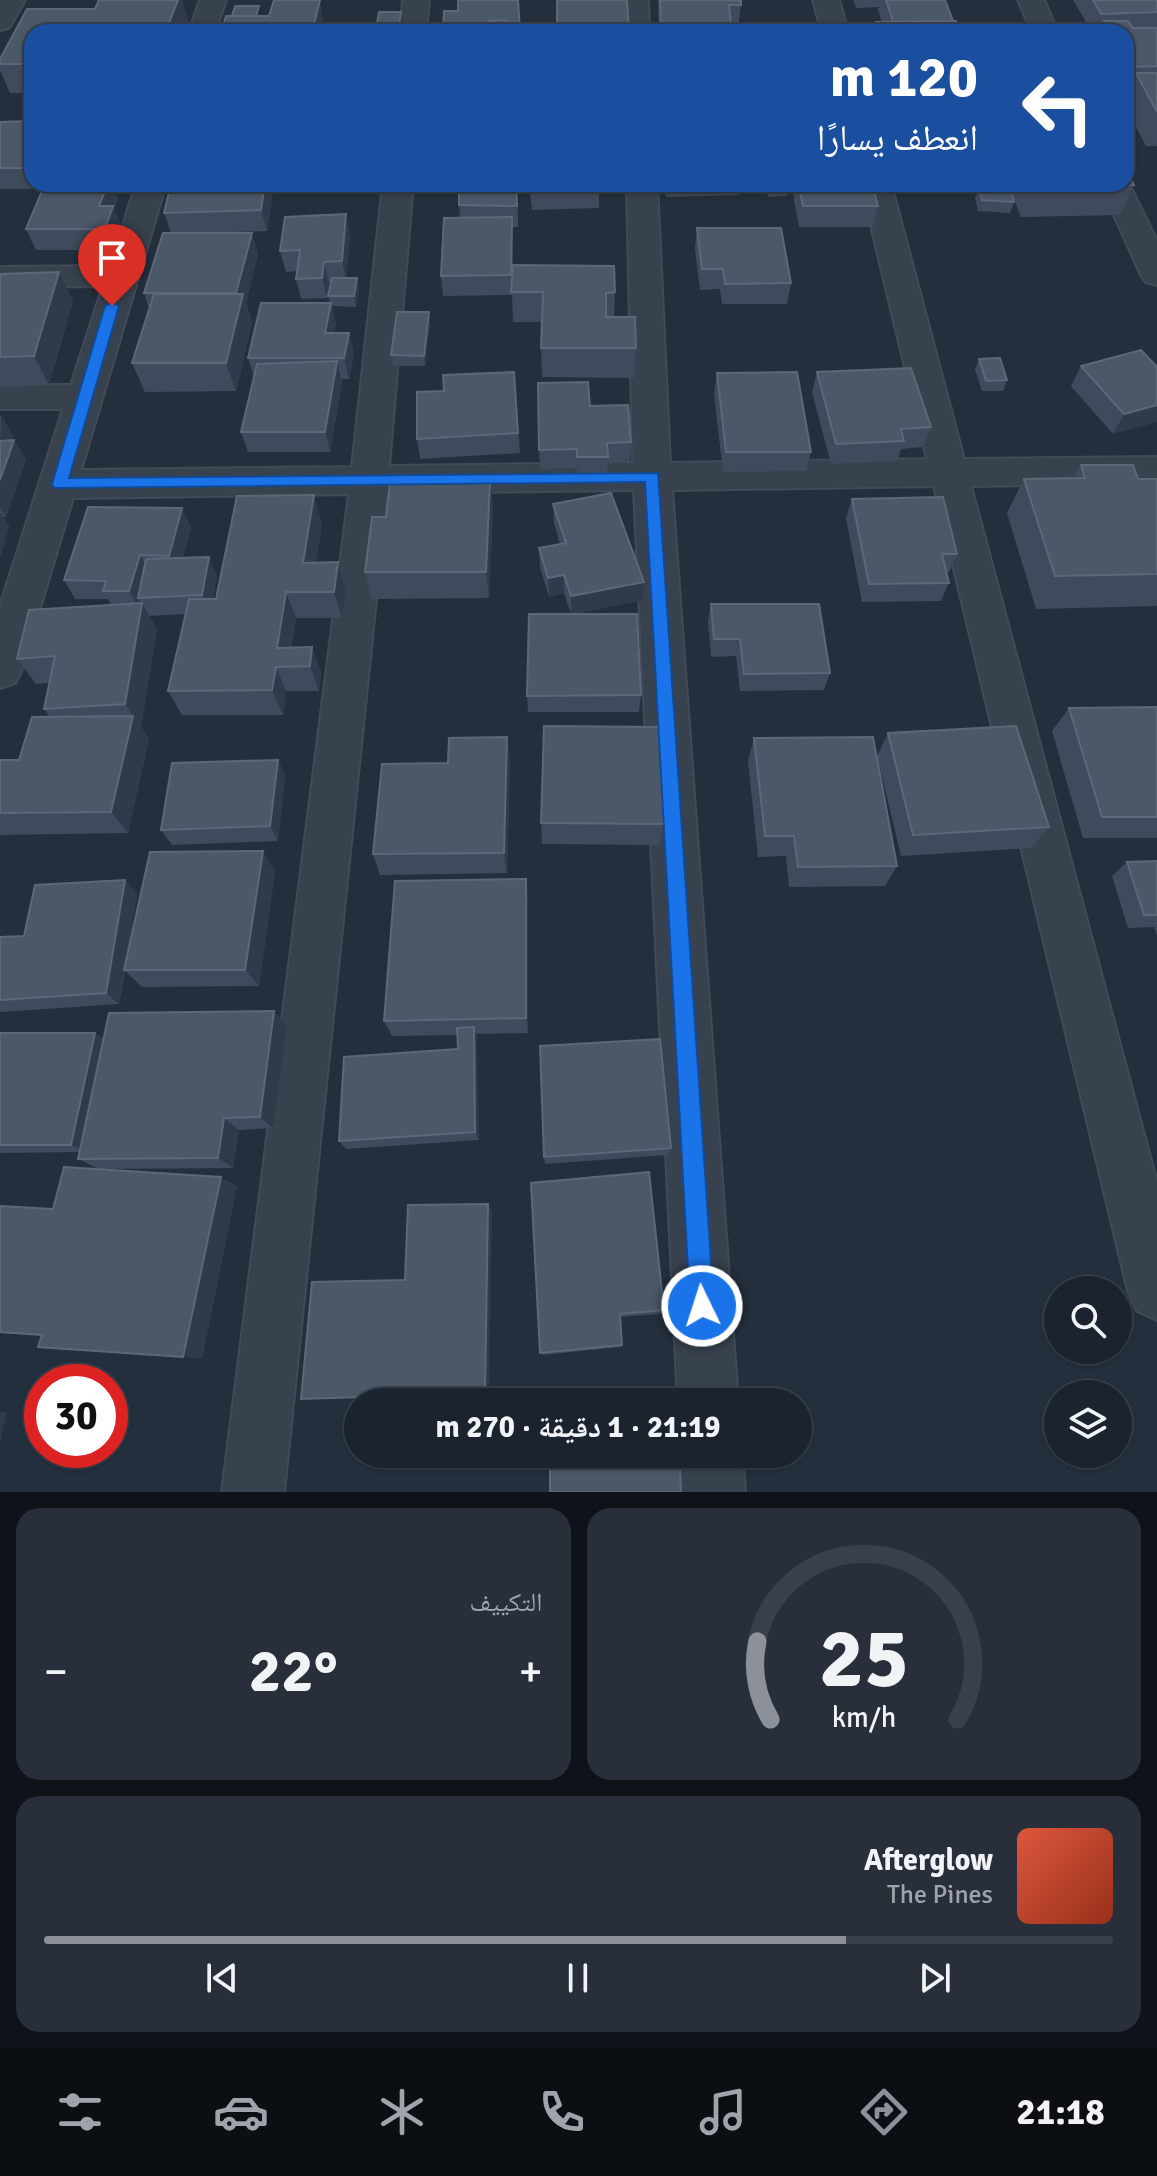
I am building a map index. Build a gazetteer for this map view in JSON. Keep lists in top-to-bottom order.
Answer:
{
  "page": {
    "turn": ["120 m", "انعطف يسارًا"],
    "limit": "30",
    "trip": "21:19 · 1 دقيقة · 270 m",
    "tile": "التكييف",
    "heat": ["−", "22°", "+"],
    "song": ["Afterglow", "The Pines"],
    "tabs": "21:18",
    "gauge": ["25", "km/h"]
  }
}
